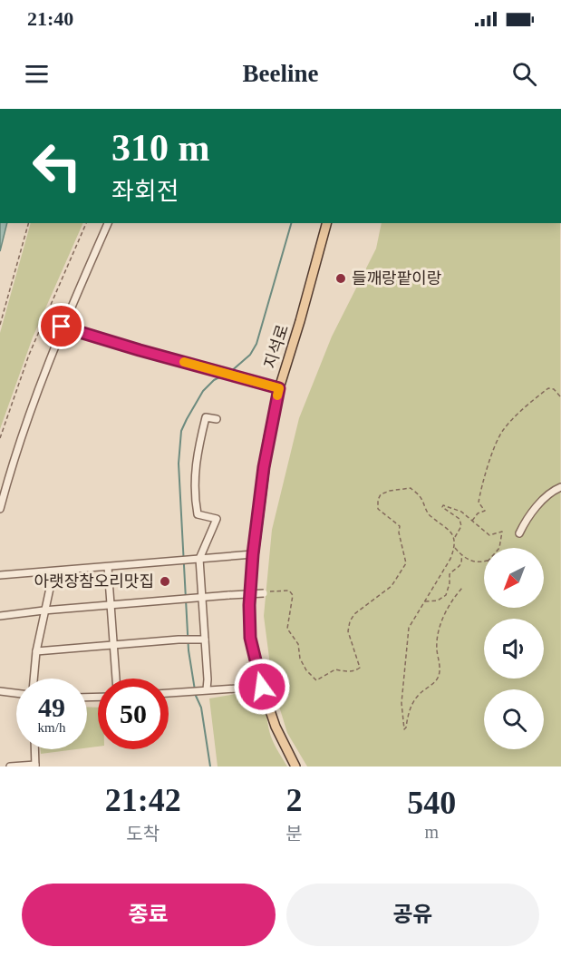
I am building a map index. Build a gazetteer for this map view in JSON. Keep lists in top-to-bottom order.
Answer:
{
  "streets": {
    "main road": ["지석로"]
  },
  "places": ["들깨랑팥이랑", "아랫장참오리맛집"],
  "north": "bottom left",
  "page": {
    "status": "21:40",
    "header": "Beeline",
    "turn": ["310 m", "좌회전"],
    "speed": "49 km/h",
    "limit": "50",
    "eta": [
      "21:42",
      "도착",
      "2",
      "분",
      "540",
      "m"
    ],
    "buttons": ["종료", "공유"]
  }
}
